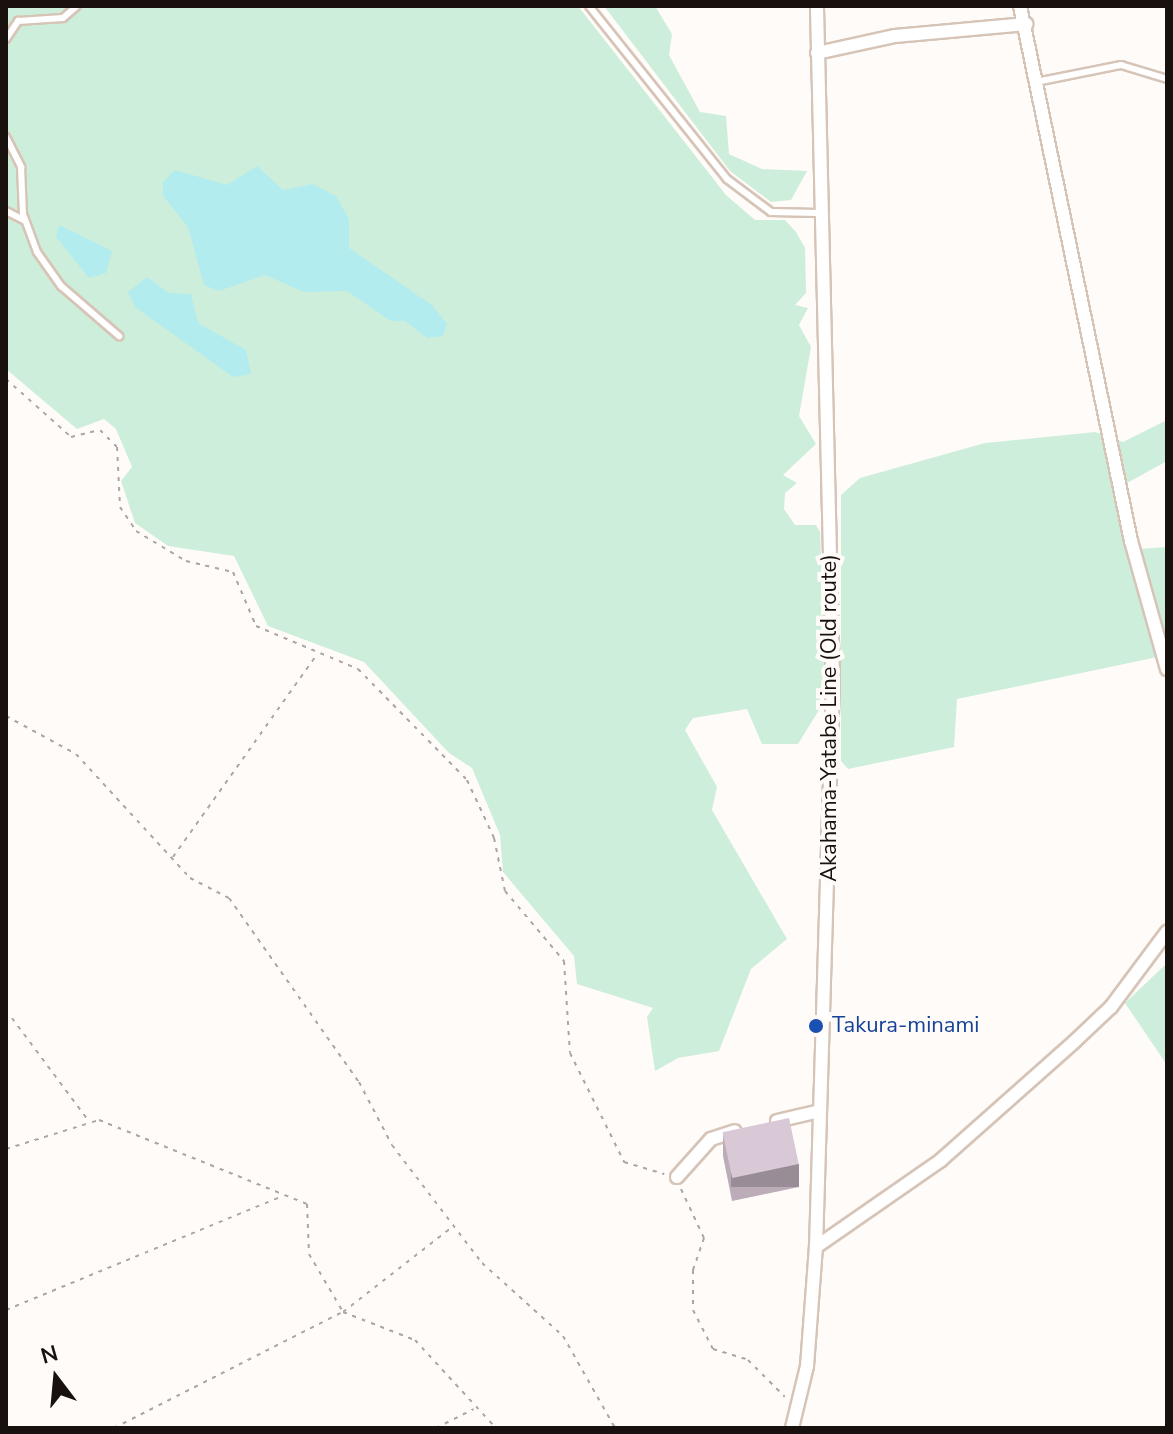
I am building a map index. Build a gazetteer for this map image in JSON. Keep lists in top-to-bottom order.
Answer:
{
  "streets": {
    "street": ["Akahama-Yatabe Line (Old route)"]
  },
  "places": ["Takura-minami"],
  "north": "top"
}
